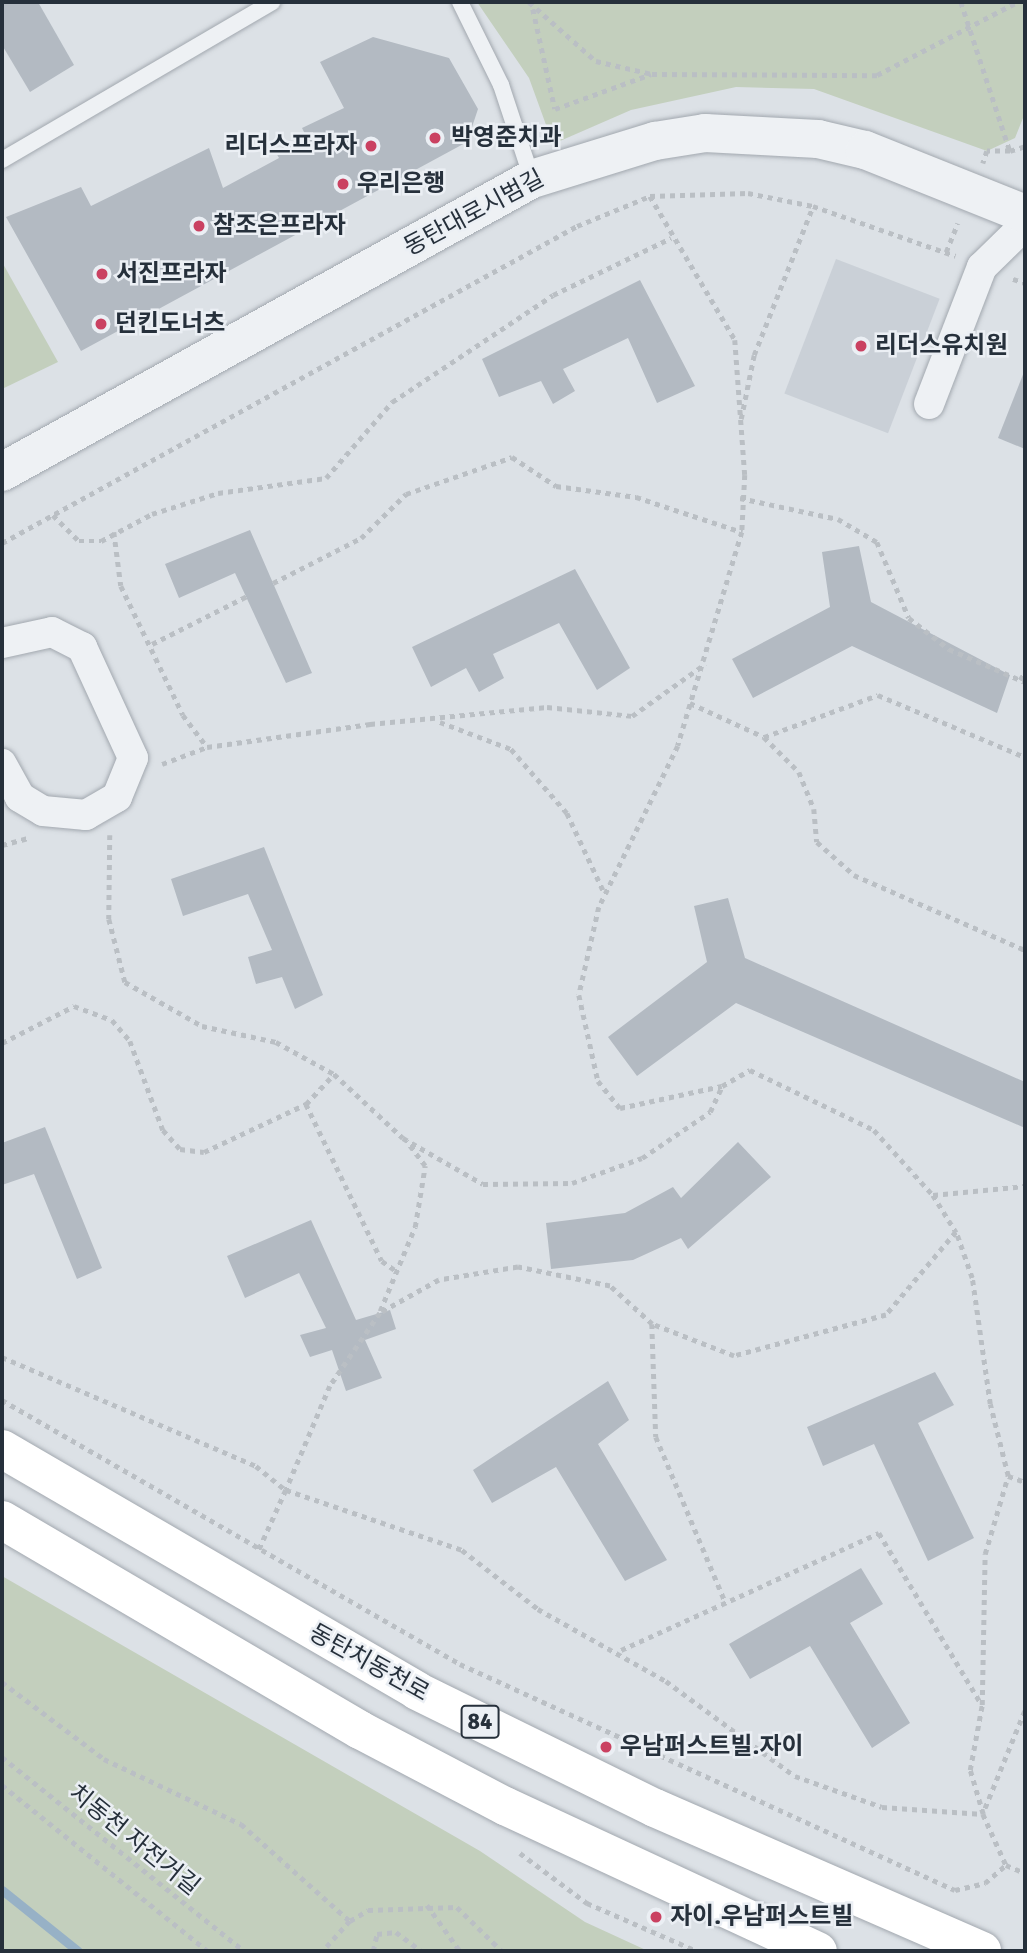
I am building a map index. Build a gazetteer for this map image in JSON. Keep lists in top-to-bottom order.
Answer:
{
  "streets": {
    "main road": ["동탄치동천로", "84"],
    "street": ["동탄대로시범길"],
    "path": ["치동천 자전거길"]
  },
  "places": [
    "박영준치과",
    "리더스프라자",
    "우리은행",
    "참조은프라자",
    "서진프라자",
    "던킨도너츠",
    "리더스유치원",
    "우남퍼스트빌.자이",
    "자이.우남퍼스트빌"
  ]
}
